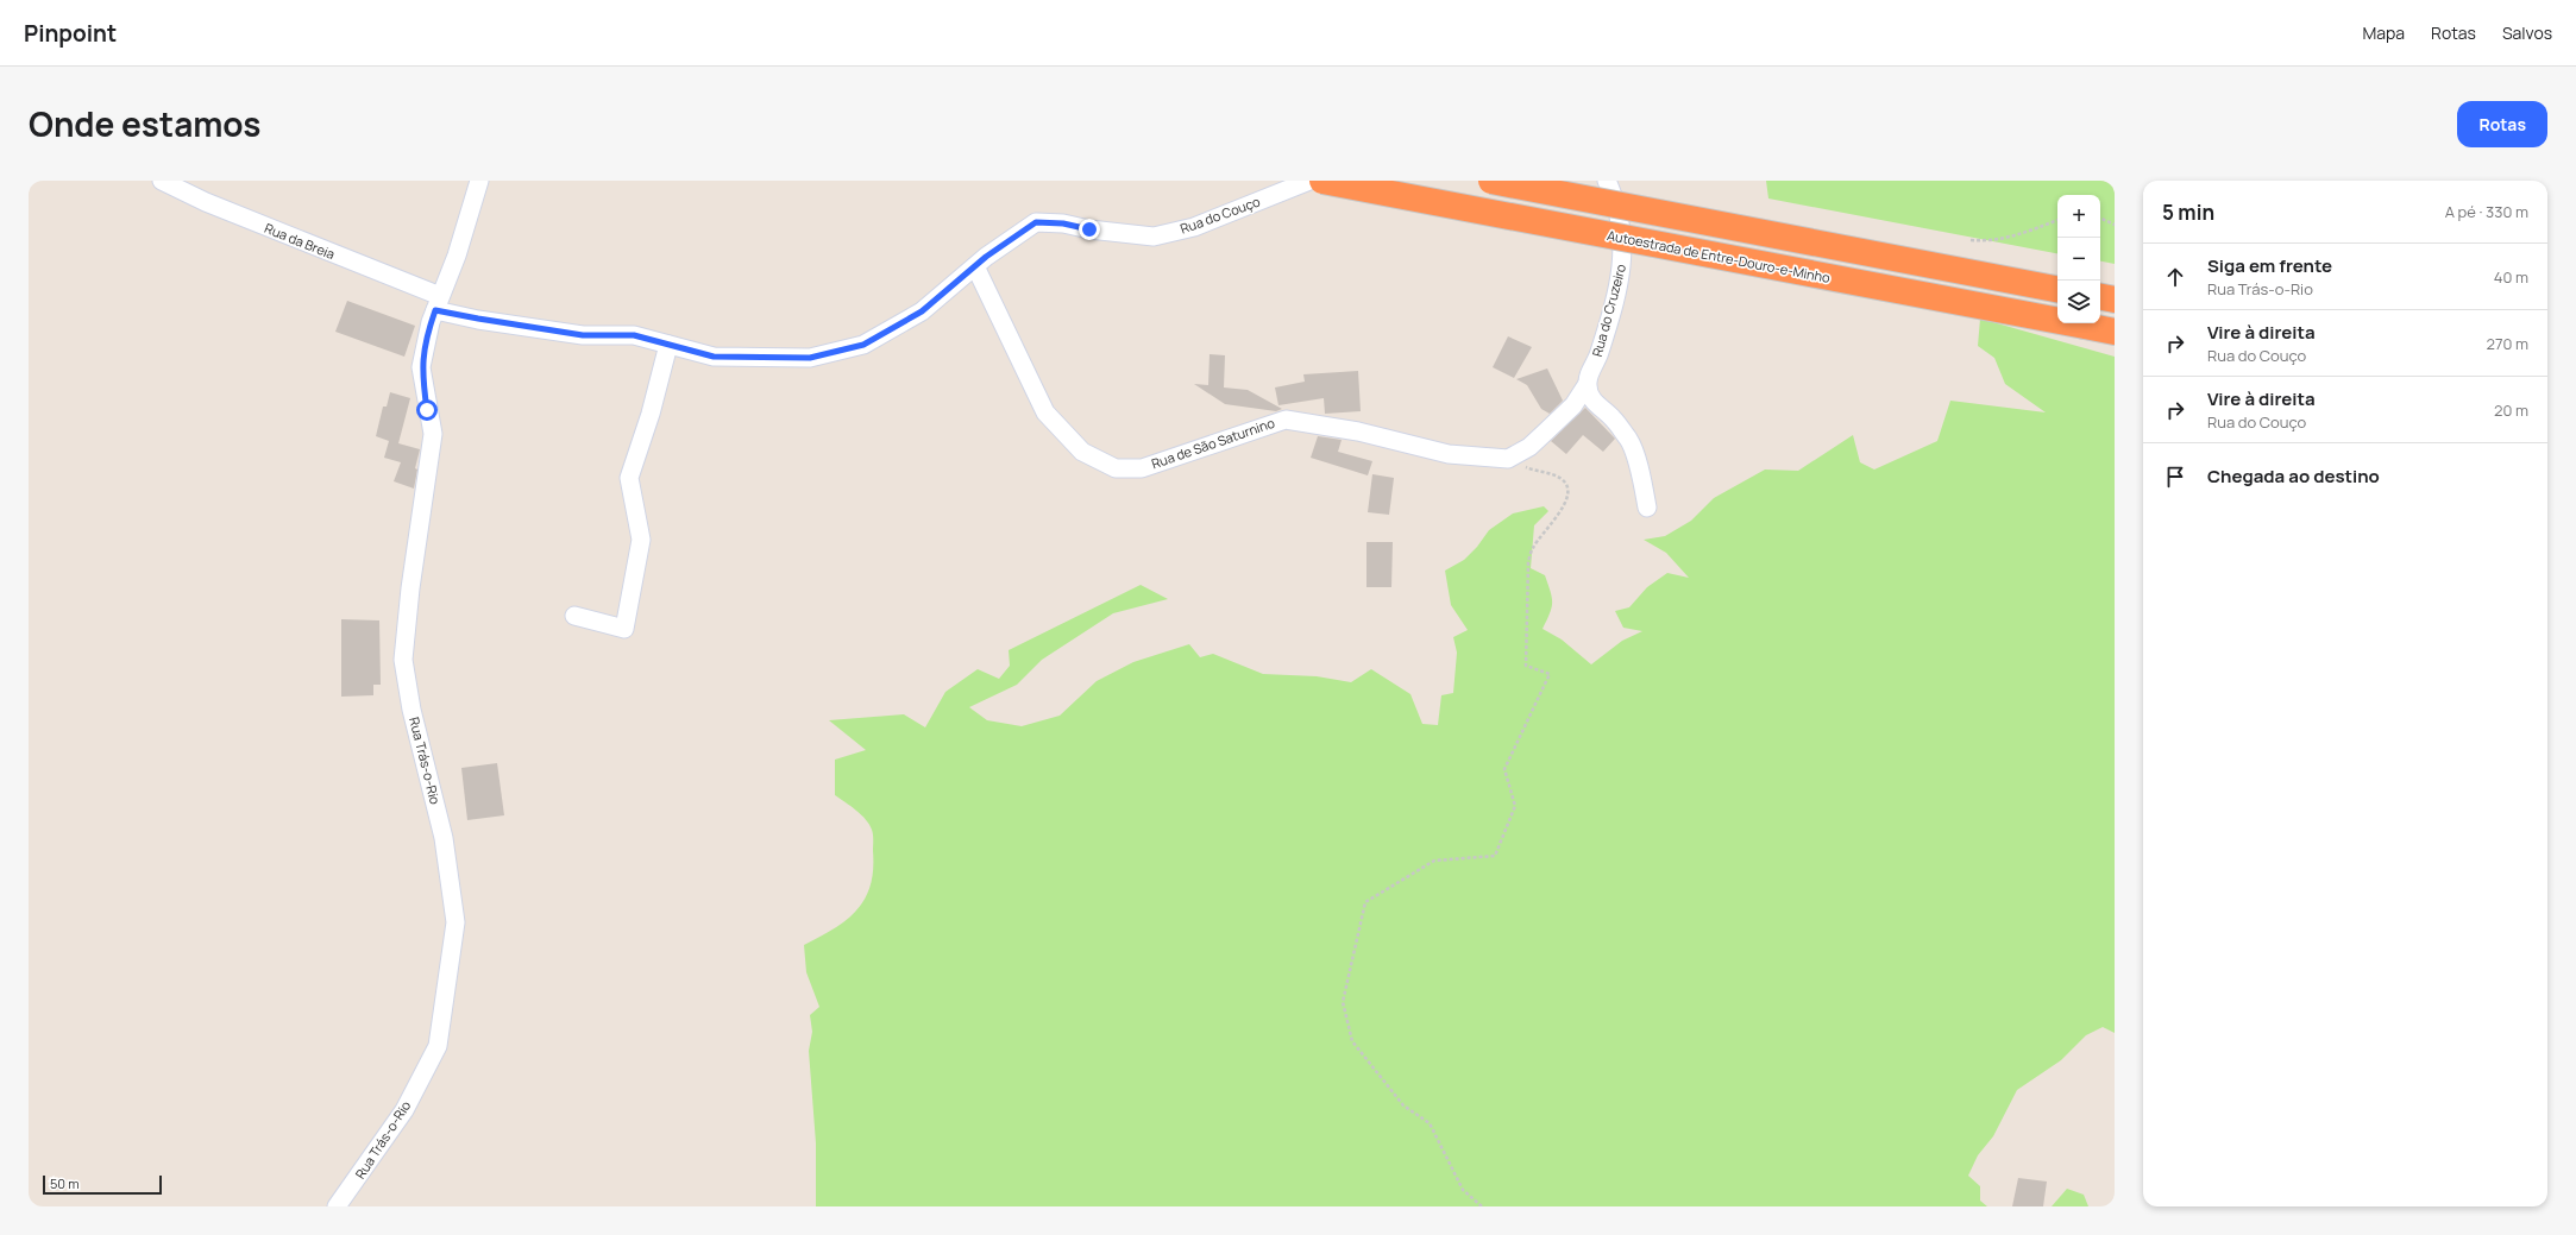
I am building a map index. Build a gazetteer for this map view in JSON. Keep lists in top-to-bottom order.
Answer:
{
  "streets": {
    "highway": ["Autoestrada de Entre-Douro-e-Minho"],
    "street": [
      "Rua do Couço",
      "Rua da Breia",
      "Rua do Cruzeiro",
      "Rua de São Saturnino",
      "Rua Trás-o-Rio"
    ]
  },
  "crossings": [
    ["Rua do Couço", "Rua da Breia"],
    ["Rua do Couço", "Rua de São Saturnino"],
    ["Rua do Couço", "Rua Trás-o-Rio"],
    ["Rua da Breia", "Rua Trás-o-Rio"]
  ],
  "scale_bar": "50 m",
  "page": {
    "header": "Pinpoint",
    "nav": ["Mapa", "Rotas", "Salvos"],
    "title": "Onde estamos",
    "buttons": "Rotas",
    "heading": ["5 min", "A pé · 330 m"],
    "map_buttons": ["+", "−"],
    "list": [
      ["Siga em frente", "Rua Trás-o-Rio", "40 m"],
      ["Vire à direita", "Rua do Couço", "270 m"],
      ["Vire à direita", "Rua do Couço", "20 m"],
      "Chegada ao destino"
    ],
    "scale": "50 m"
  }
}
